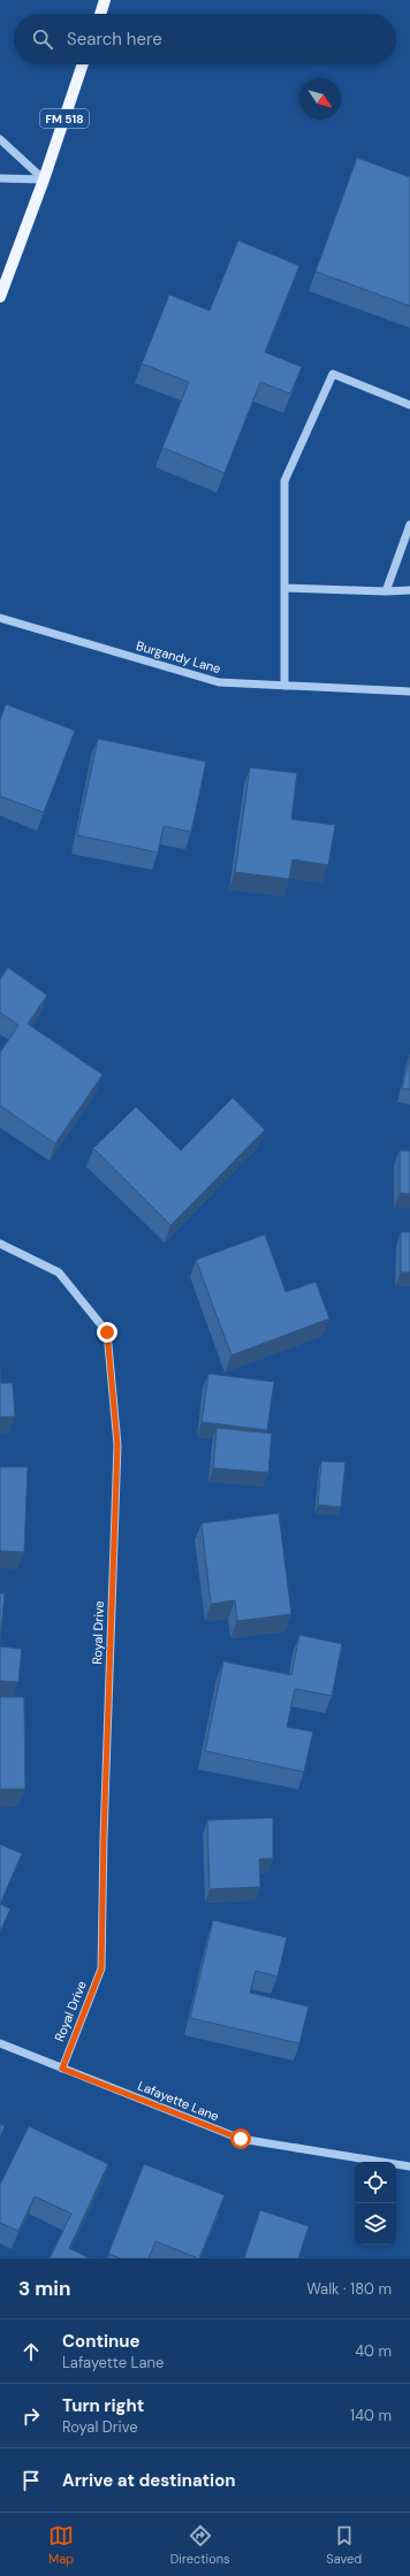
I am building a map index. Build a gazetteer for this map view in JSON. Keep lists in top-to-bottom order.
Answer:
{
  "streets": {
    "main road": ["FM 518"],
    "street": ["Burgandy Lane", "Royal Drive", "Lafayette Lane"]
  },
  "crossings": [
    ["Royal Drive", "Lafayette Lane"]
  ],
  "north": "bottom right",
  "page": {
    "search": "Search here",
    "heading": ["3 min", "Walk · 180 m"],
    "list": [
      ["Continue", "Lafayette Lane", "40 m"],
      ["Turn right", "Royal Drive", "140 m"],
      "Arrive at destination"
    ],
    "nav": ["Map", "Directions", "Saved"]
  }
}
